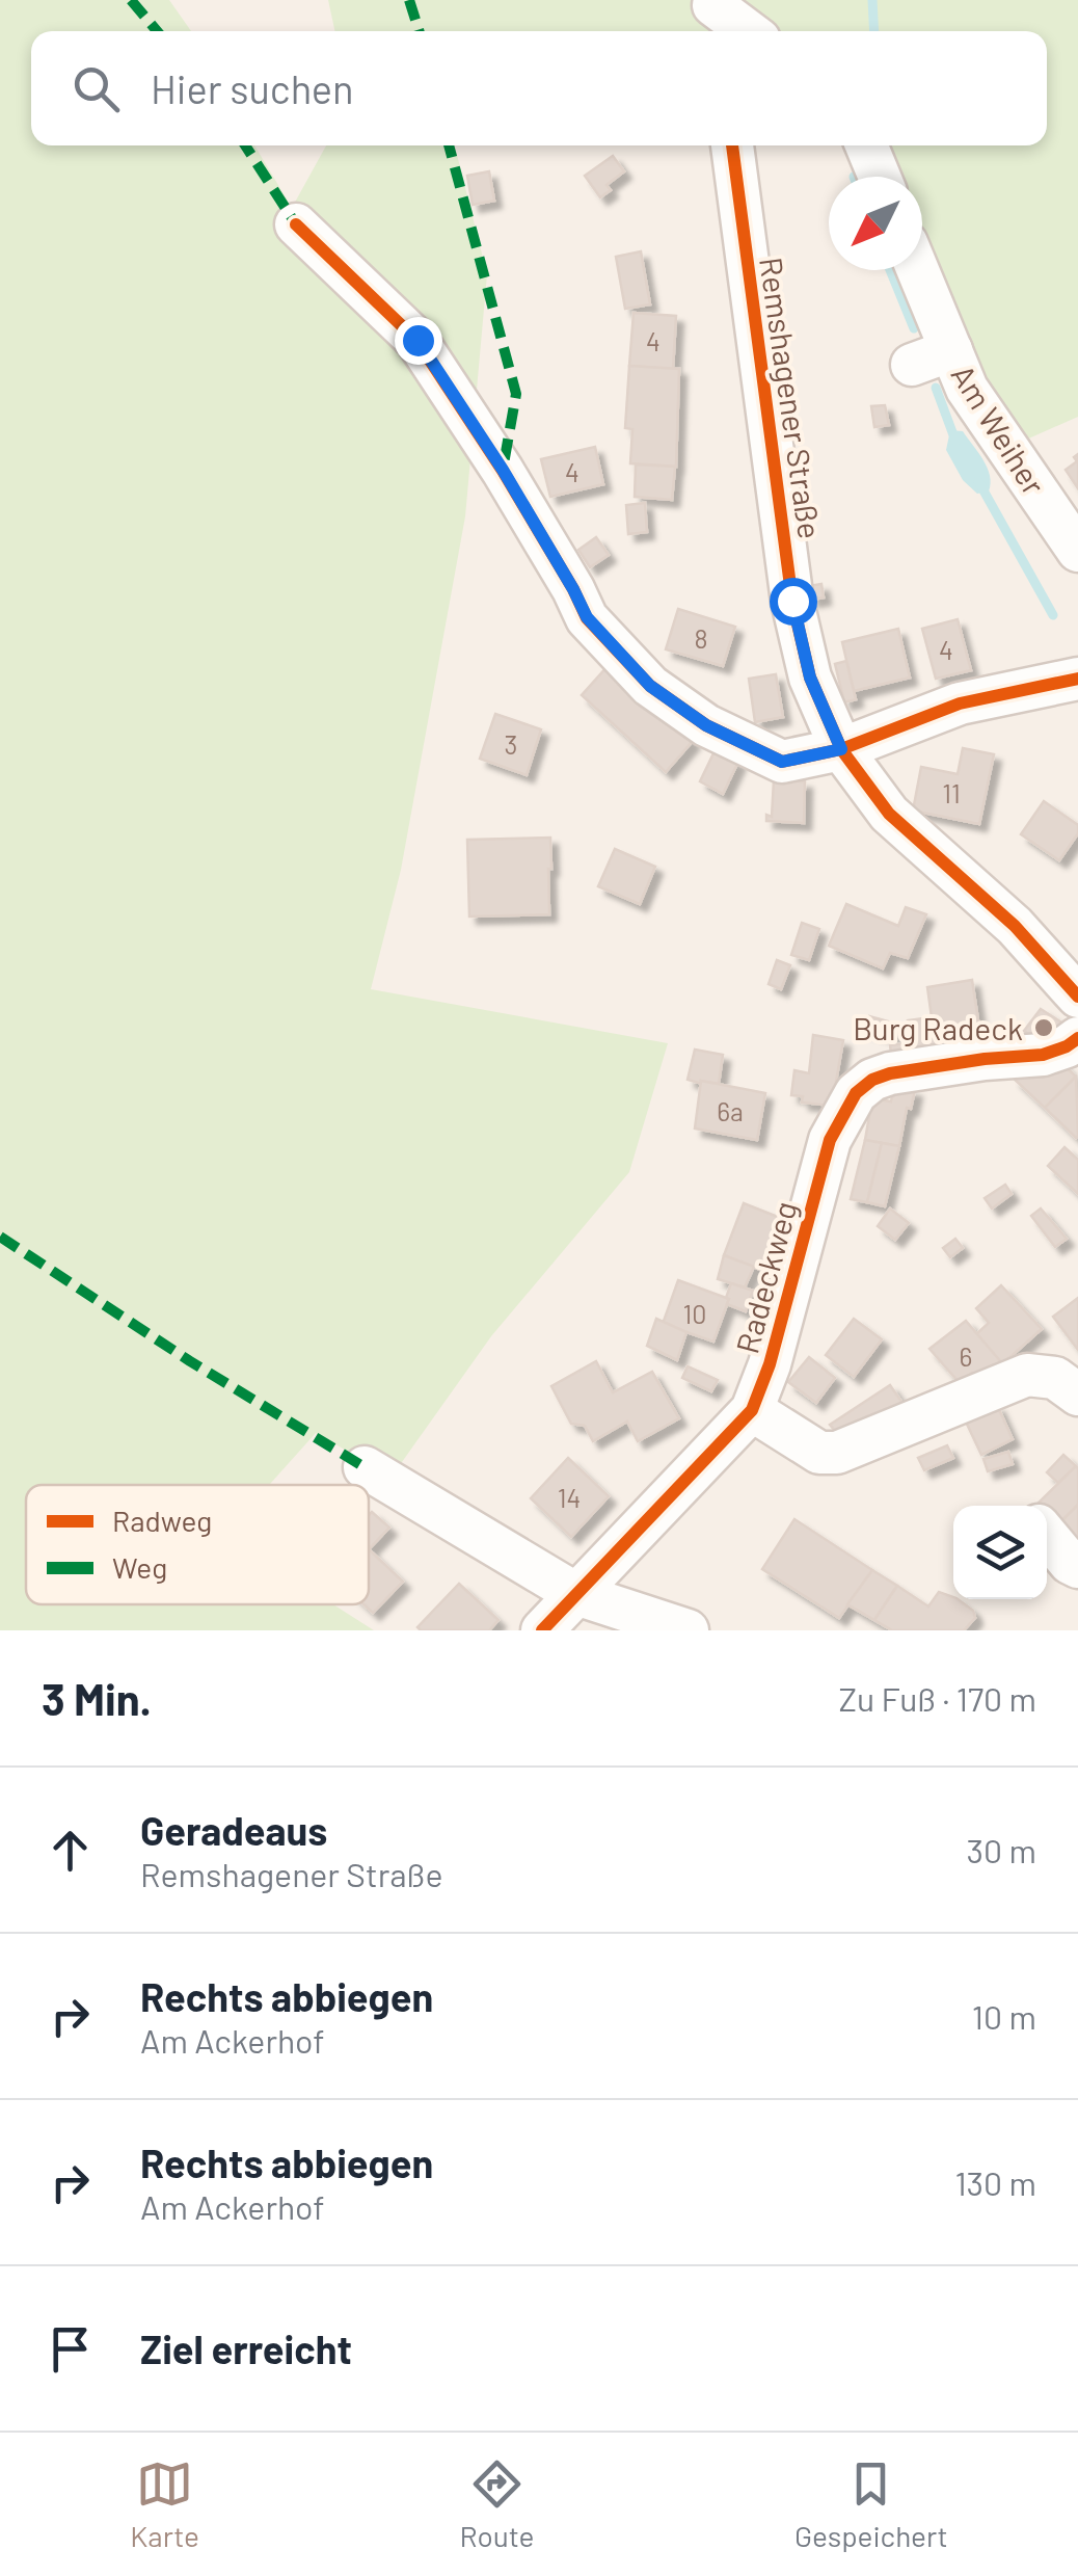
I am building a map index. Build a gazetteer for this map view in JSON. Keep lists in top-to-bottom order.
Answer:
{
  "streets": {
    "street": ["Remshagener Straße", "Am Weiher", "Radeckweg"]
  },
  "places": ["Burg Radeck"],
  "house_numbers": [
    "4",
    "4",
    "8",
    "4",
    "3",
    "11",
    "6a",
    "10",
    "6",
    "14"
  ],
  "legend": ["Radweg", "Weg"],
  "north": "bottom left",
  "page": {
    "search": "Hier suchen",
    "heading": ["3 Min.", "Zu Fuß · 170 m"],
    "list": [
      ["Geradeaus", "Remshagener Straße", "30 m"],
      ["Rechts abbiegen", "Am Ackerhof", "10 m"],
      ["Rechts abbiegen", "Am Ackerhof", "130 m"],
      "Ziel erreicht"
    ],
    "nav": ["Karte", "Route", "Gespeichert"]
  }
}
